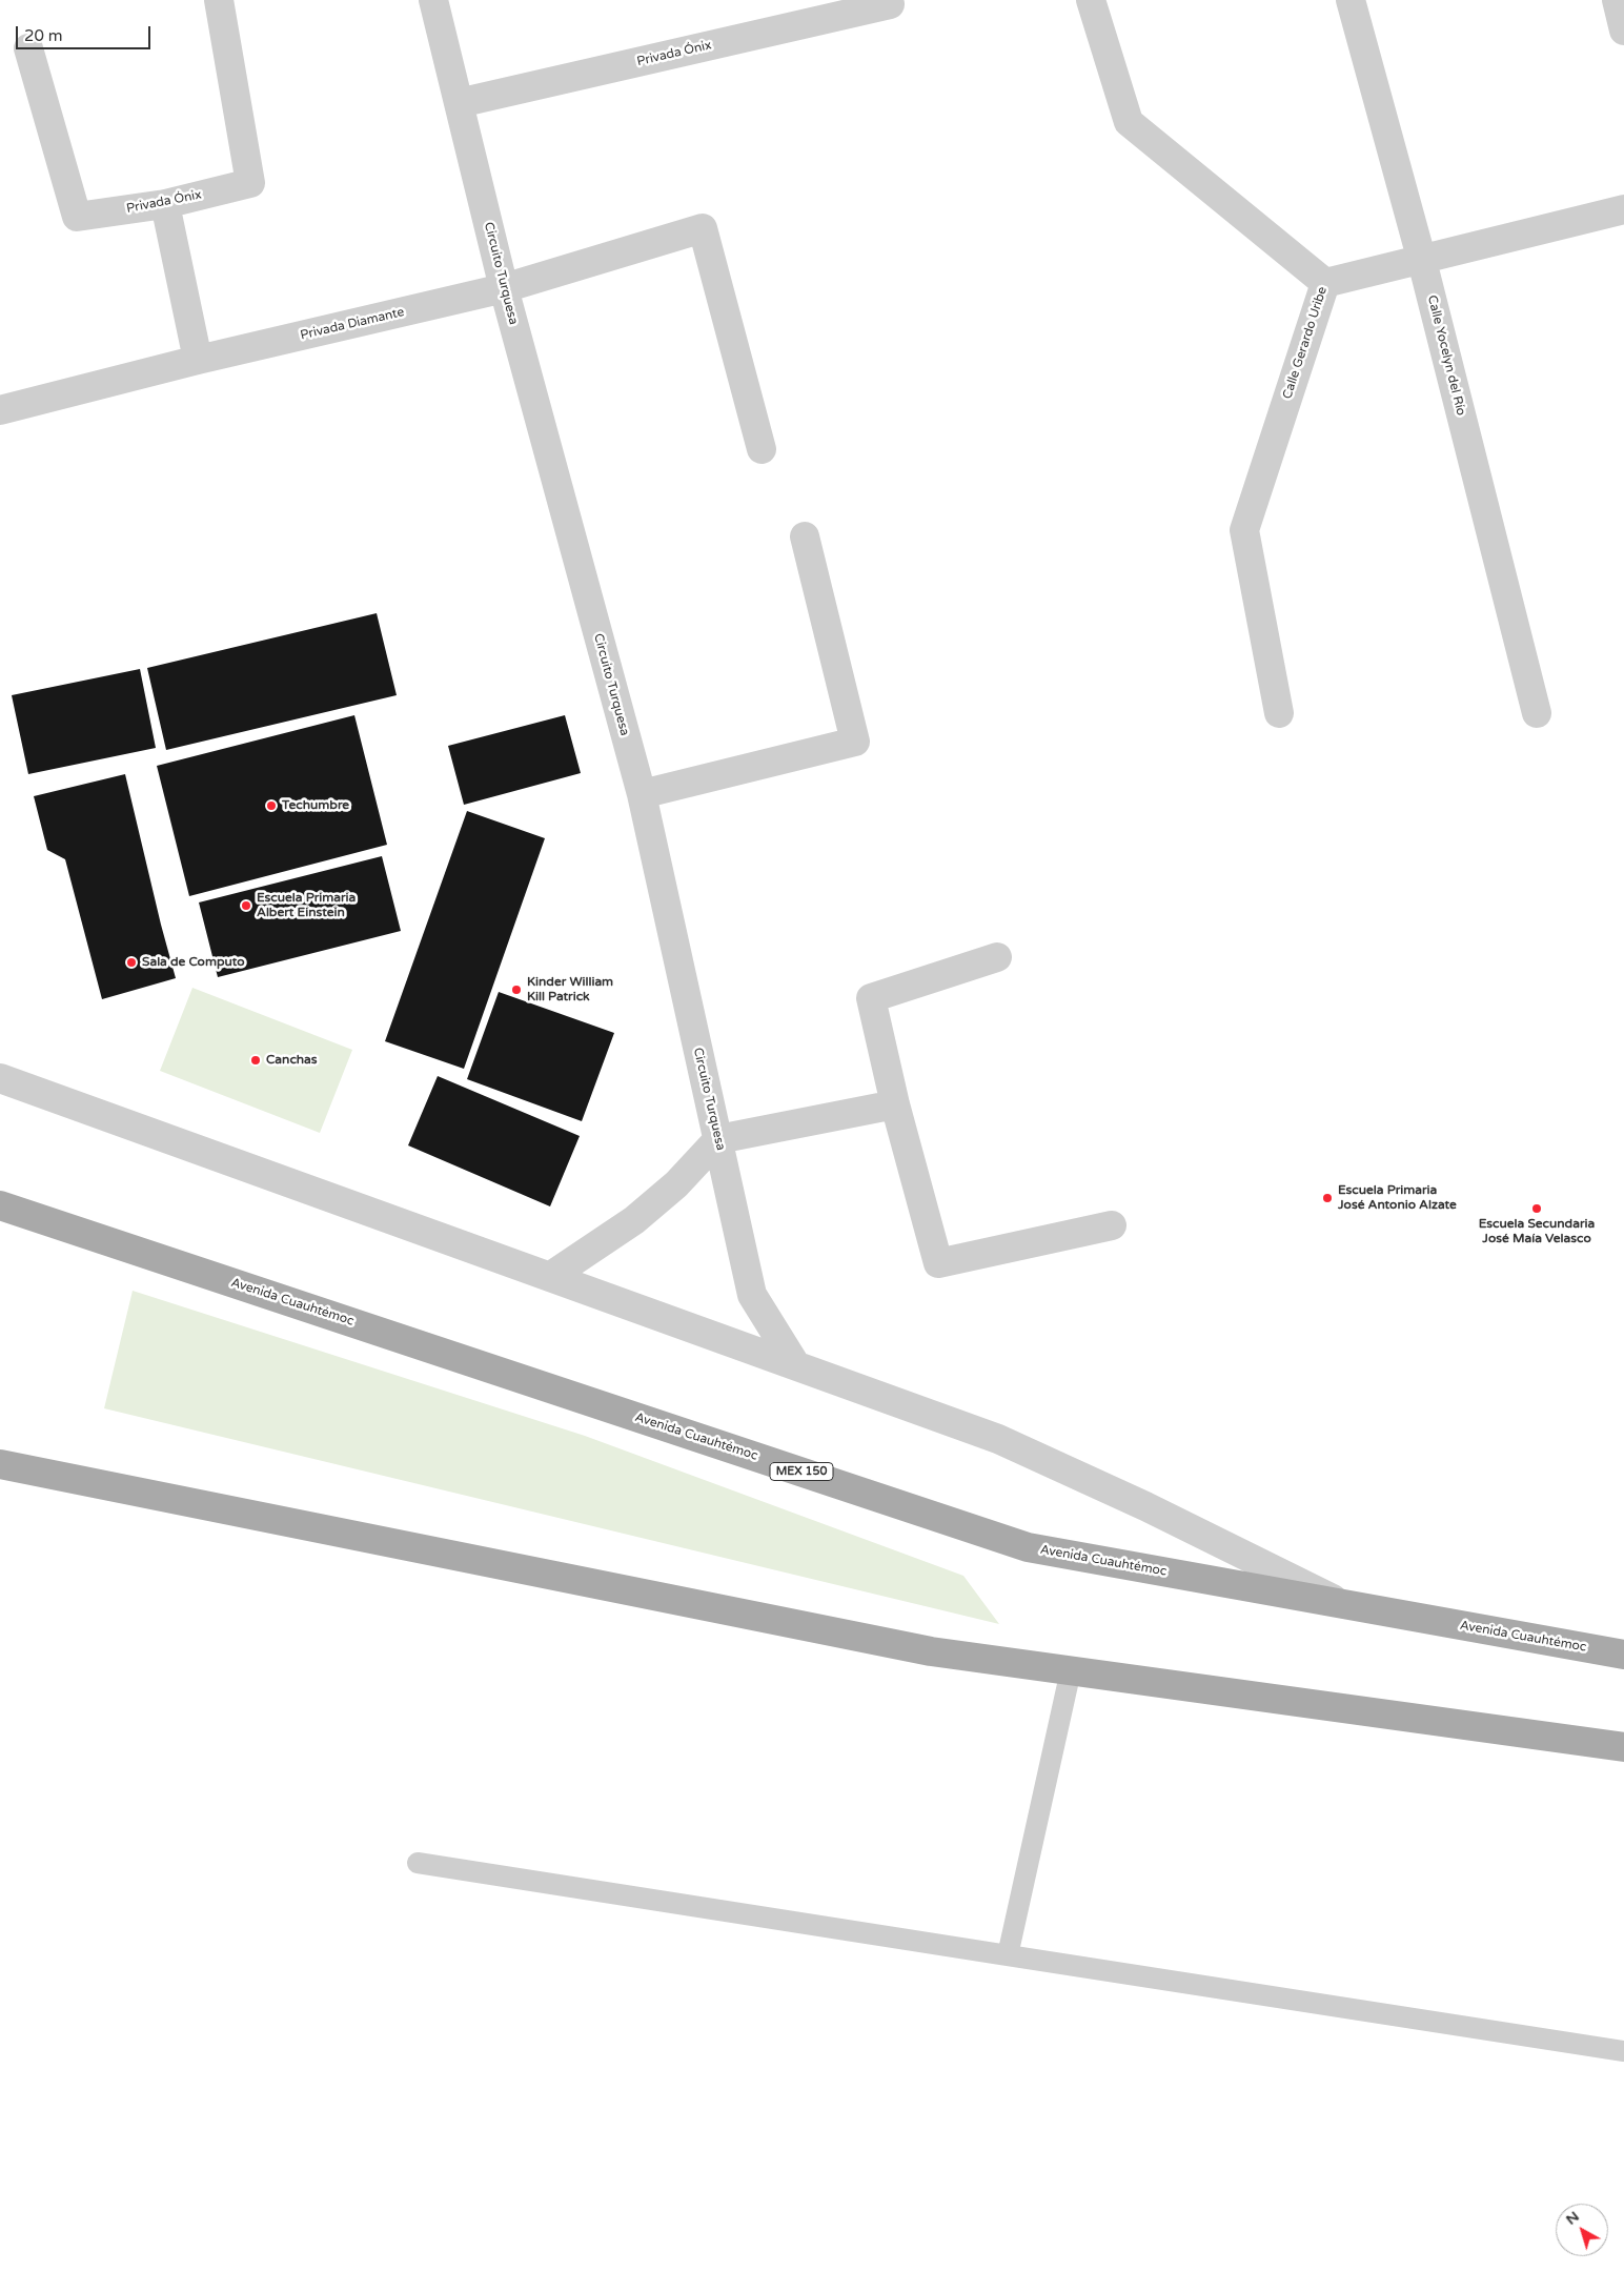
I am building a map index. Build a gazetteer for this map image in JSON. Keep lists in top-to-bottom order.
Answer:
{
  "streets": {
    "main road": ["Avenida Cuauhtémoc", "MEX 150"],
    "street": [
      "Privada Ónix",
      "Circuito Turquesa",
      "Privada Diamante",
      "Calle Gerardo Uribe",
      "Calle Yocelyn del Río"
    ]
  },
  "crossings": [
    ["Privada Ónix", "Circuito Turquesa"],
    ["Circuito Turquesa", "Privada Diamante"]
  ],
  "places": [
    "Techumbre",
    "Escuela Primaria Albert Einstein",
    "Sala de Computo",
    "Kinder William Kill Patrick",
    "Canchas",
    "Escuela Primaria José Antonio Alzate",
    "Escuela Secundaria José Maía Velasco"
  ],
  "scale_bar": "20 m",
  "north": "top left"
}
